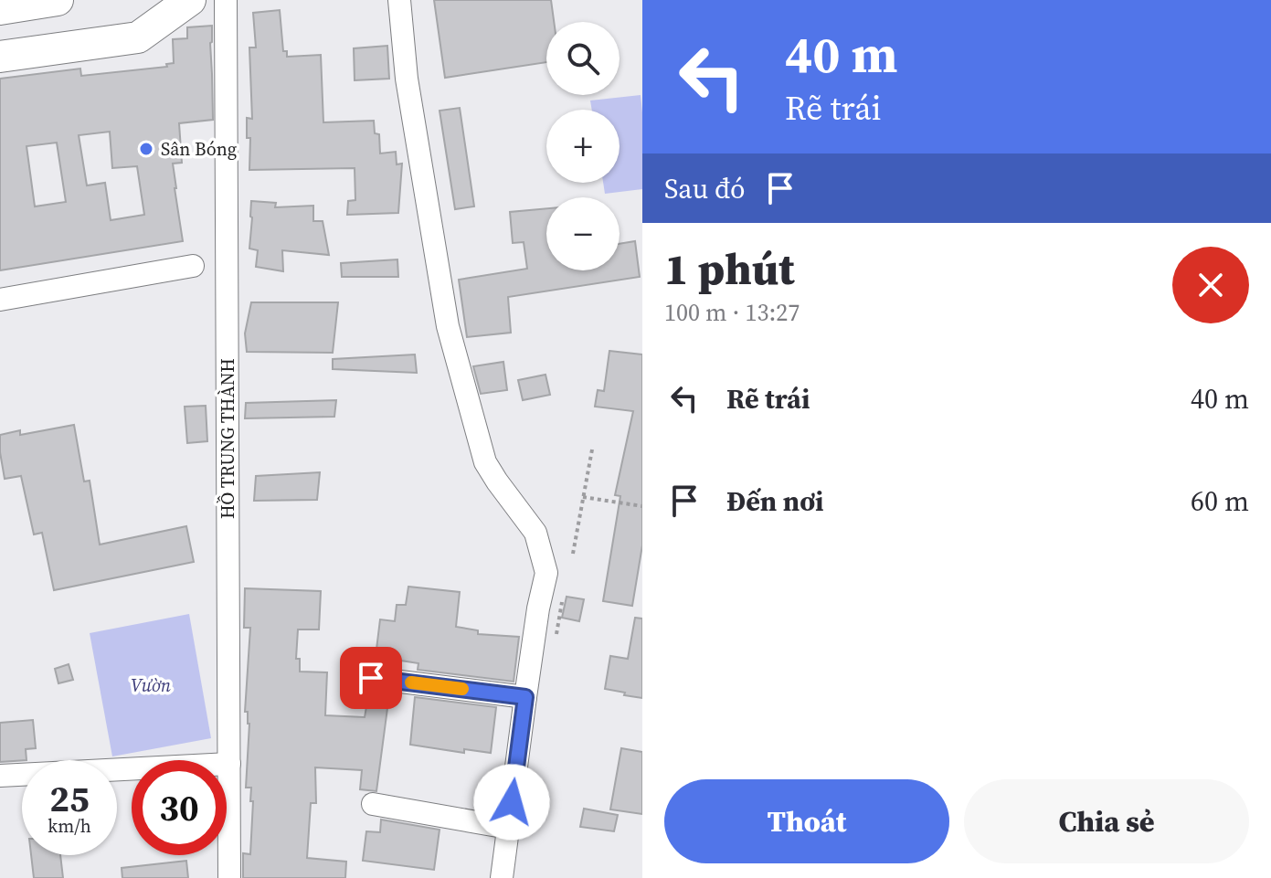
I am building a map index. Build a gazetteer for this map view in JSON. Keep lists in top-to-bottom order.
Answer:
{
  "streets": {
    "street": ["HỒ TRUNG THÀNH"]
  },
  "parks": ["Vườn"],
  "places": ["Sân Bóng"],
  "page": {
    "turn": ["40 m", "Rẽ trái"],
    "map_buttons": ["+", "−"],
    "then": "Sau đó",
    "heading": ["1 phút", "100 m · 13:27"],
    "list": [
      {
        "name": "Rẽ trái",
        "value": "40 m"
      },
      {
        "name": "Đến nơi",
        "value": "60 m"
      }
    ],
    "speed": "25 km/h",
    "limit": "30",
    "buttons": ["Thoát", "Chia sẻ"]
  }
}
